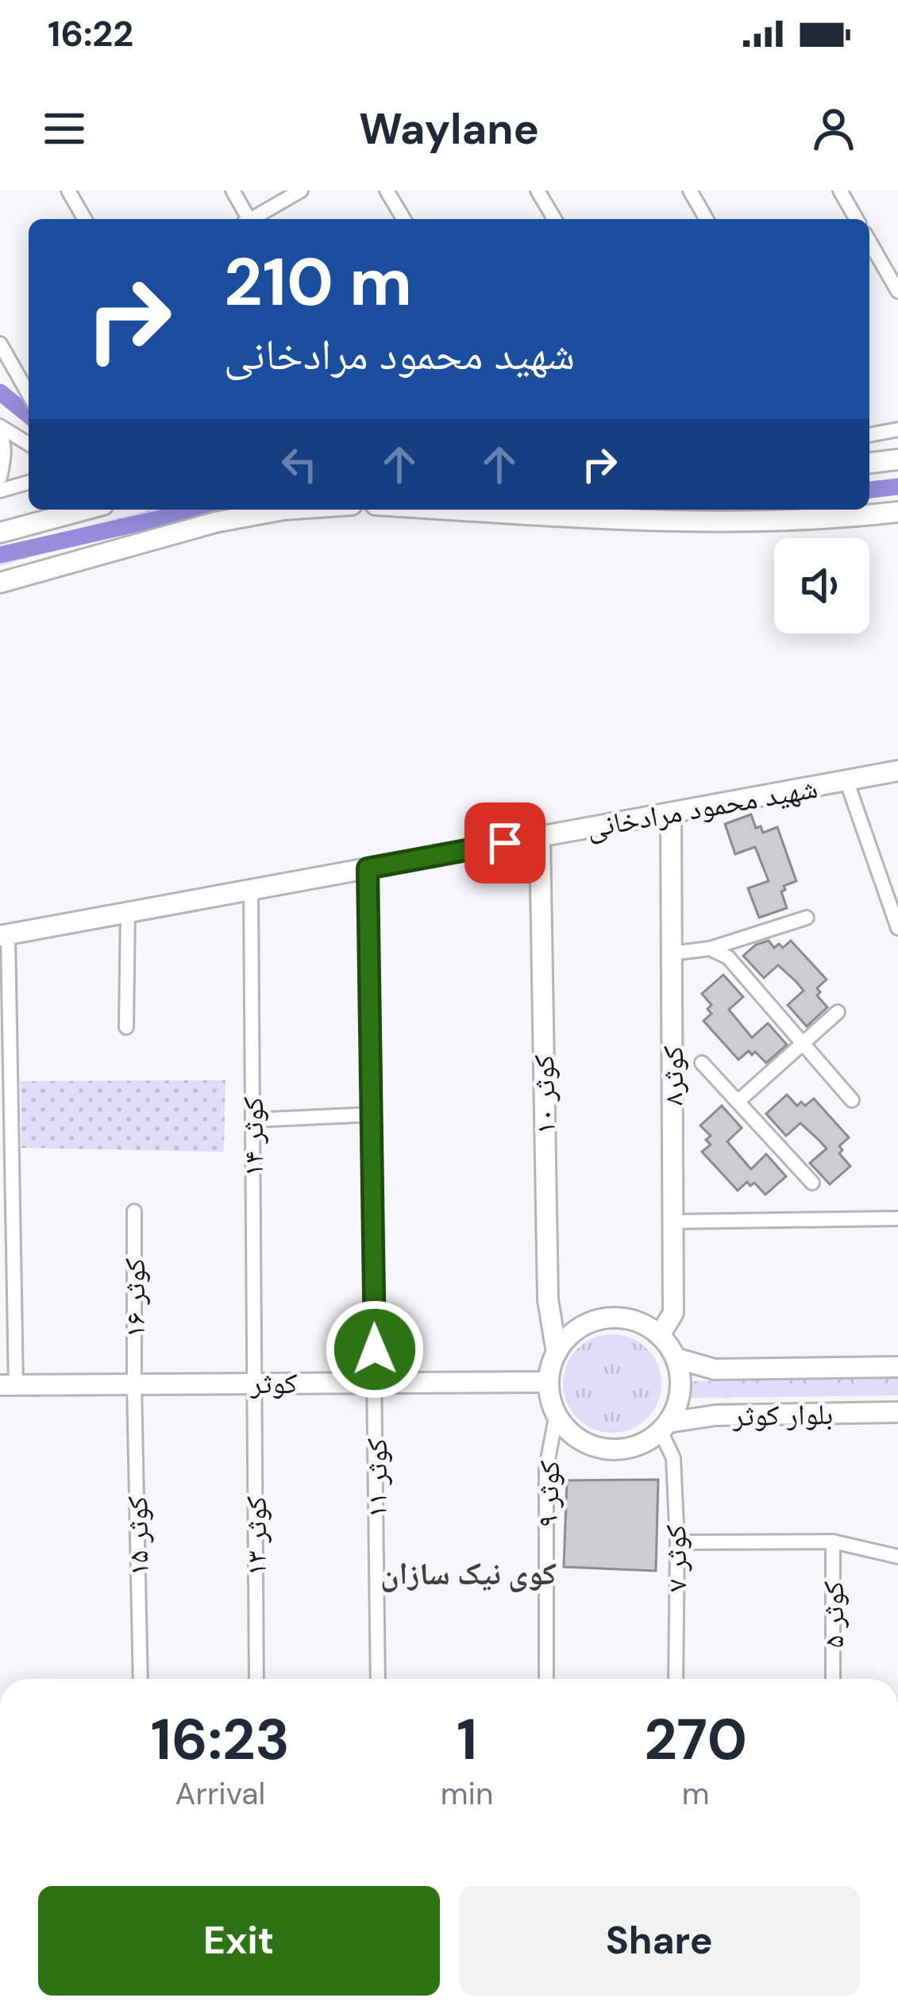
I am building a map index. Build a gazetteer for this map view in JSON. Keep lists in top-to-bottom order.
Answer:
{
  "streets": {
    "main road": [
      "شهید محمود مرادخانی",
      "کوثر۸",
      "کوثر ۱۰",
      "کوثر",
      "بلوار کوثر"
    ],
    "street": [
      "کوثر ۱۴",
      "کوثر ۱۶",
      "کوثر ۱۱",
      "کوثر ۹",
      "۱۵ کوثر",
      "کوثر ۱۳",
      "کوثر ۷",
      "کوثر ۵"
    ]
  },
  "crossings": [
    ["شهید محمود مرادخانی", "کوثر۸"],
    ["شهید محمود مرادخانی", "کوثر ۱۰"],
    ["شهید محمود مرادخانی", "کوثر ۱۴"],
    ["شهید محمود مرادخانی", "کوثر ۱۱"],
    ["کوثر۸", "کوثر ۱۰"],
    ["کوثر۸", "کوثر"],
    ["کوثر۸", "بلوار کوثر"],
    ["کوثر۸", "کوثر ۹"],
    ["کوثر۸", "کوثر ۷"],
    ["کوثر ۱۰", "کوثر"],
    ["کوثر ۱۰", "بلوار کوثر"],
    ["کوثر ۱۰", "کوثر ۹"],
    ["کوثر ۱۰", "کوثر ۷"],
    ["کوثر ۱۴", "کوثر"],
    ["کوثر ۱۴", "کوثر ۱۳"],
    ["کوثر ۱۶", "کوثر"],
    ["کوثر ۱۶", "۱۵ کوثر"],
    ["کوثر", "بلوار کوثر"],
    ["کوثر", "کوثر ۱۱"],
    ["کوثر", "کوثر ۹"],
    ["کوثر", "۱۵ کوثر"],
    ["کوثر", "کوثر ۱۳"],
    ["کوثر", "کوثر ۷"],
    ["بلوار کوثر", "کوثر ۹"],
    ["بلوار کوثر", "کوثر ۷"],
    ["کوثر ۹", "کوثر ۷"]
  ],
  "districts": ["کوی نیک سازان"],
  "page": {
    "status": "16:22",
    "header": "Waylane",
    "turn": ["210 m", "شهید محمود مرادخانی"],
    "eta": [
      "16:23",
      "Arrival",
      "1",
      "min",
      "270",
      "m"
    ],
    "buttons": ["Exit", "Share"]
  }
}
